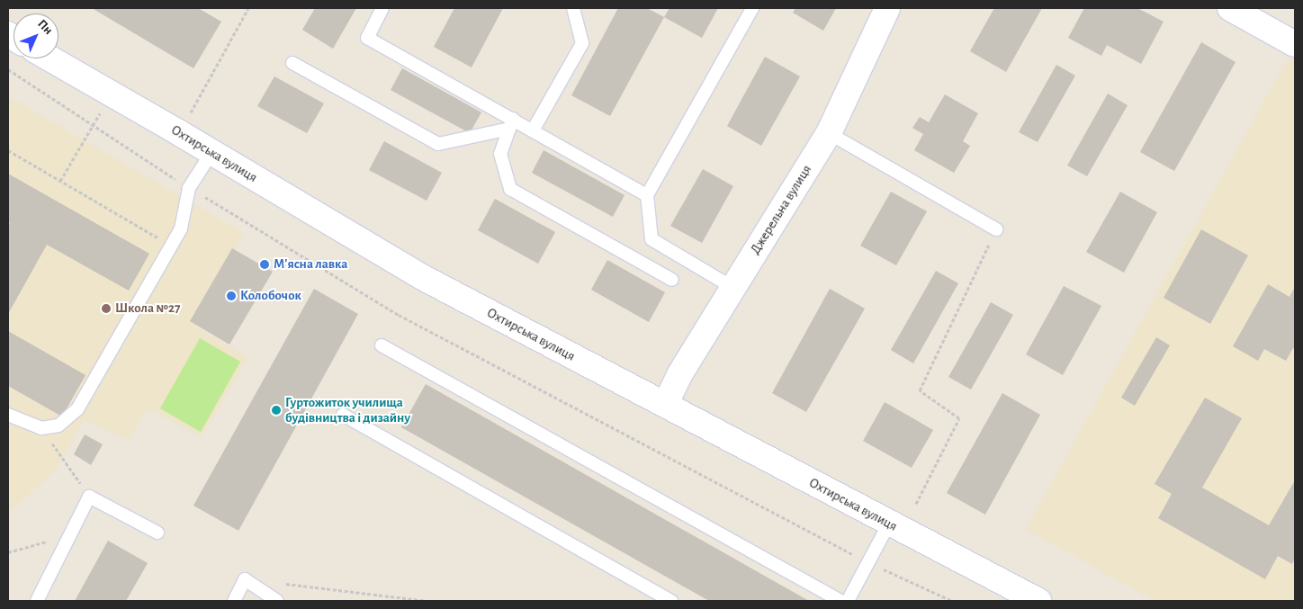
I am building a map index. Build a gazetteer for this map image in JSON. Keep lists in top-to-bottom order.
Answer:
{
  "streets": {
    "street": ["Охтирська вулиця", "Джерельна вулиця"]
  },
  "crossings": [
    ["Охтирська вулиця", "Джерельна вулиця"]
  ],
  "places": [
    "М'ясна лавка",
    "Колобочок",
    "Школа №27",
    "Гуртожиток училища будівництва і дизайну"
  ],
  "north": "top right"
}
